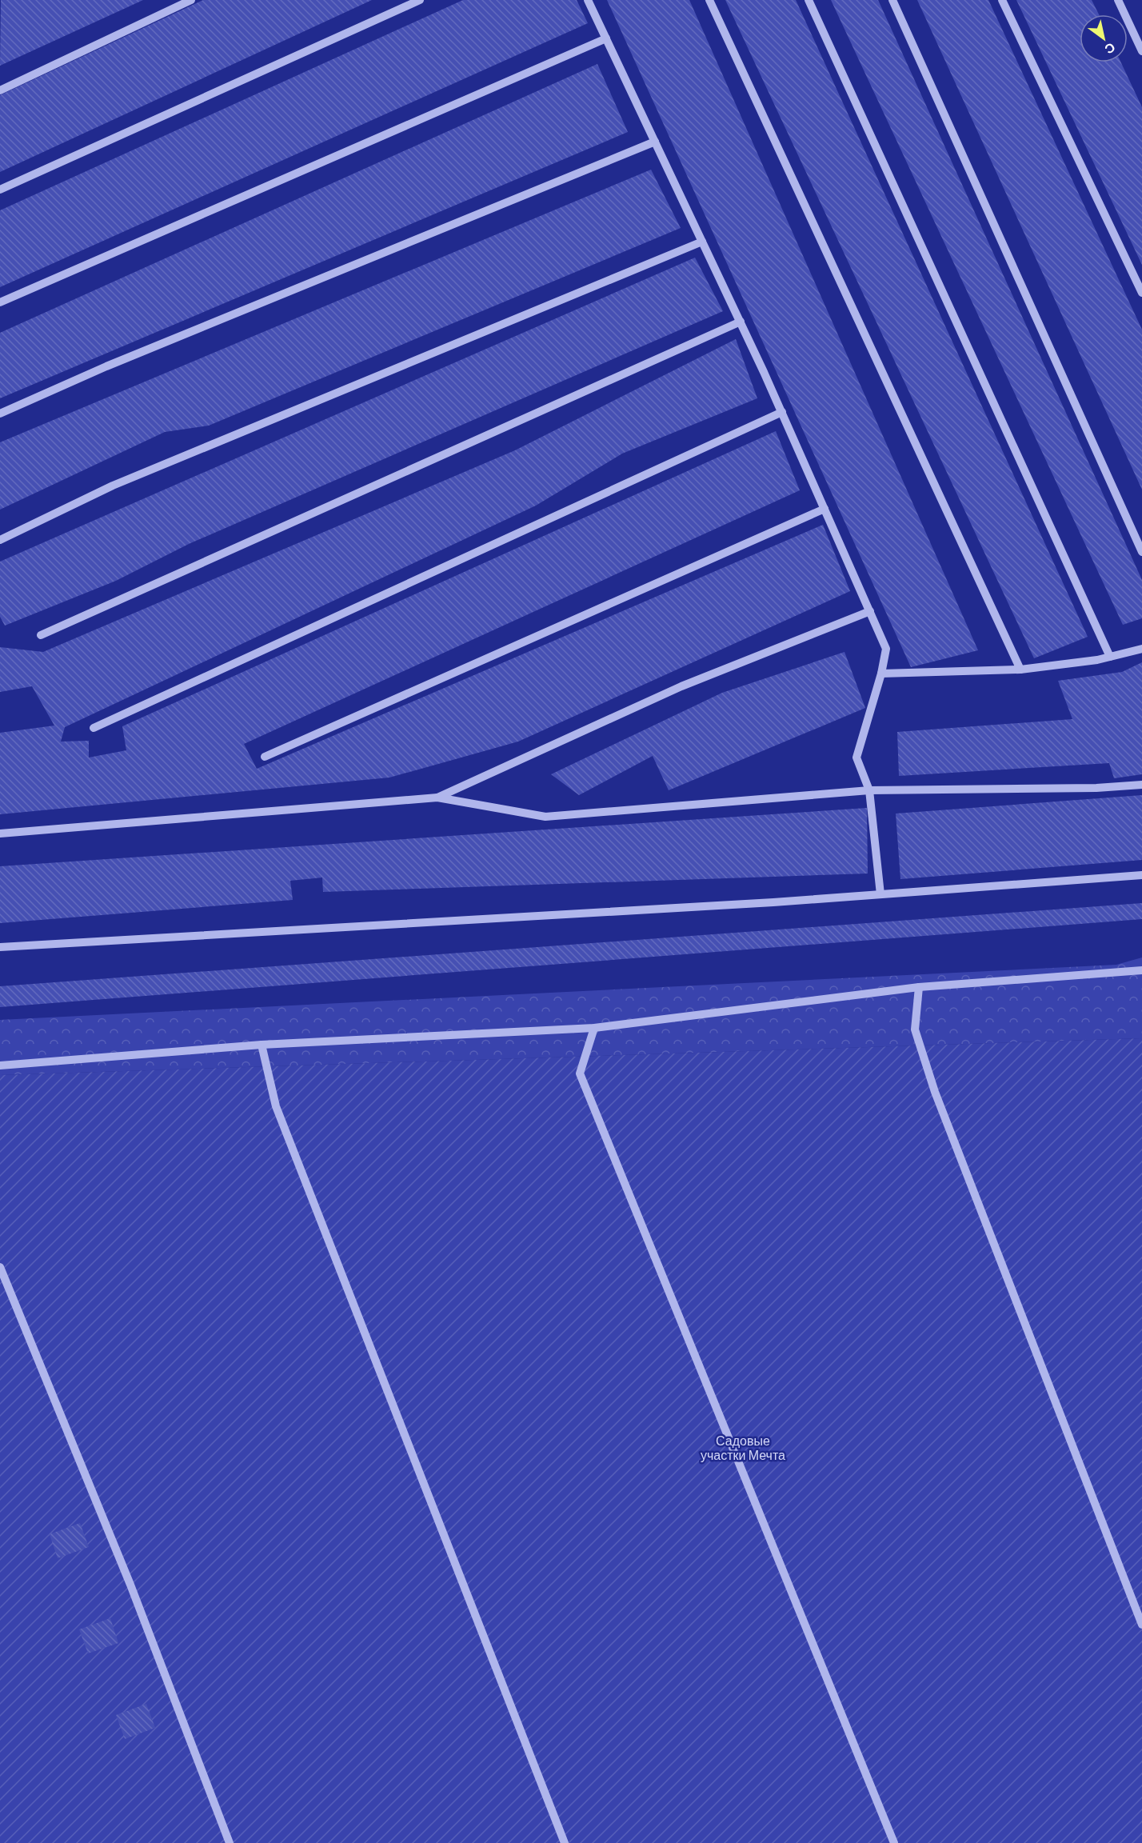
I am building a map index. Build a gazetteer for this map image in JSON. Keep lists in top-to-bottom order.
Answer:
{
  "parks": ["Садовые участки Мечта"],
  "north": "bottom right"
}
